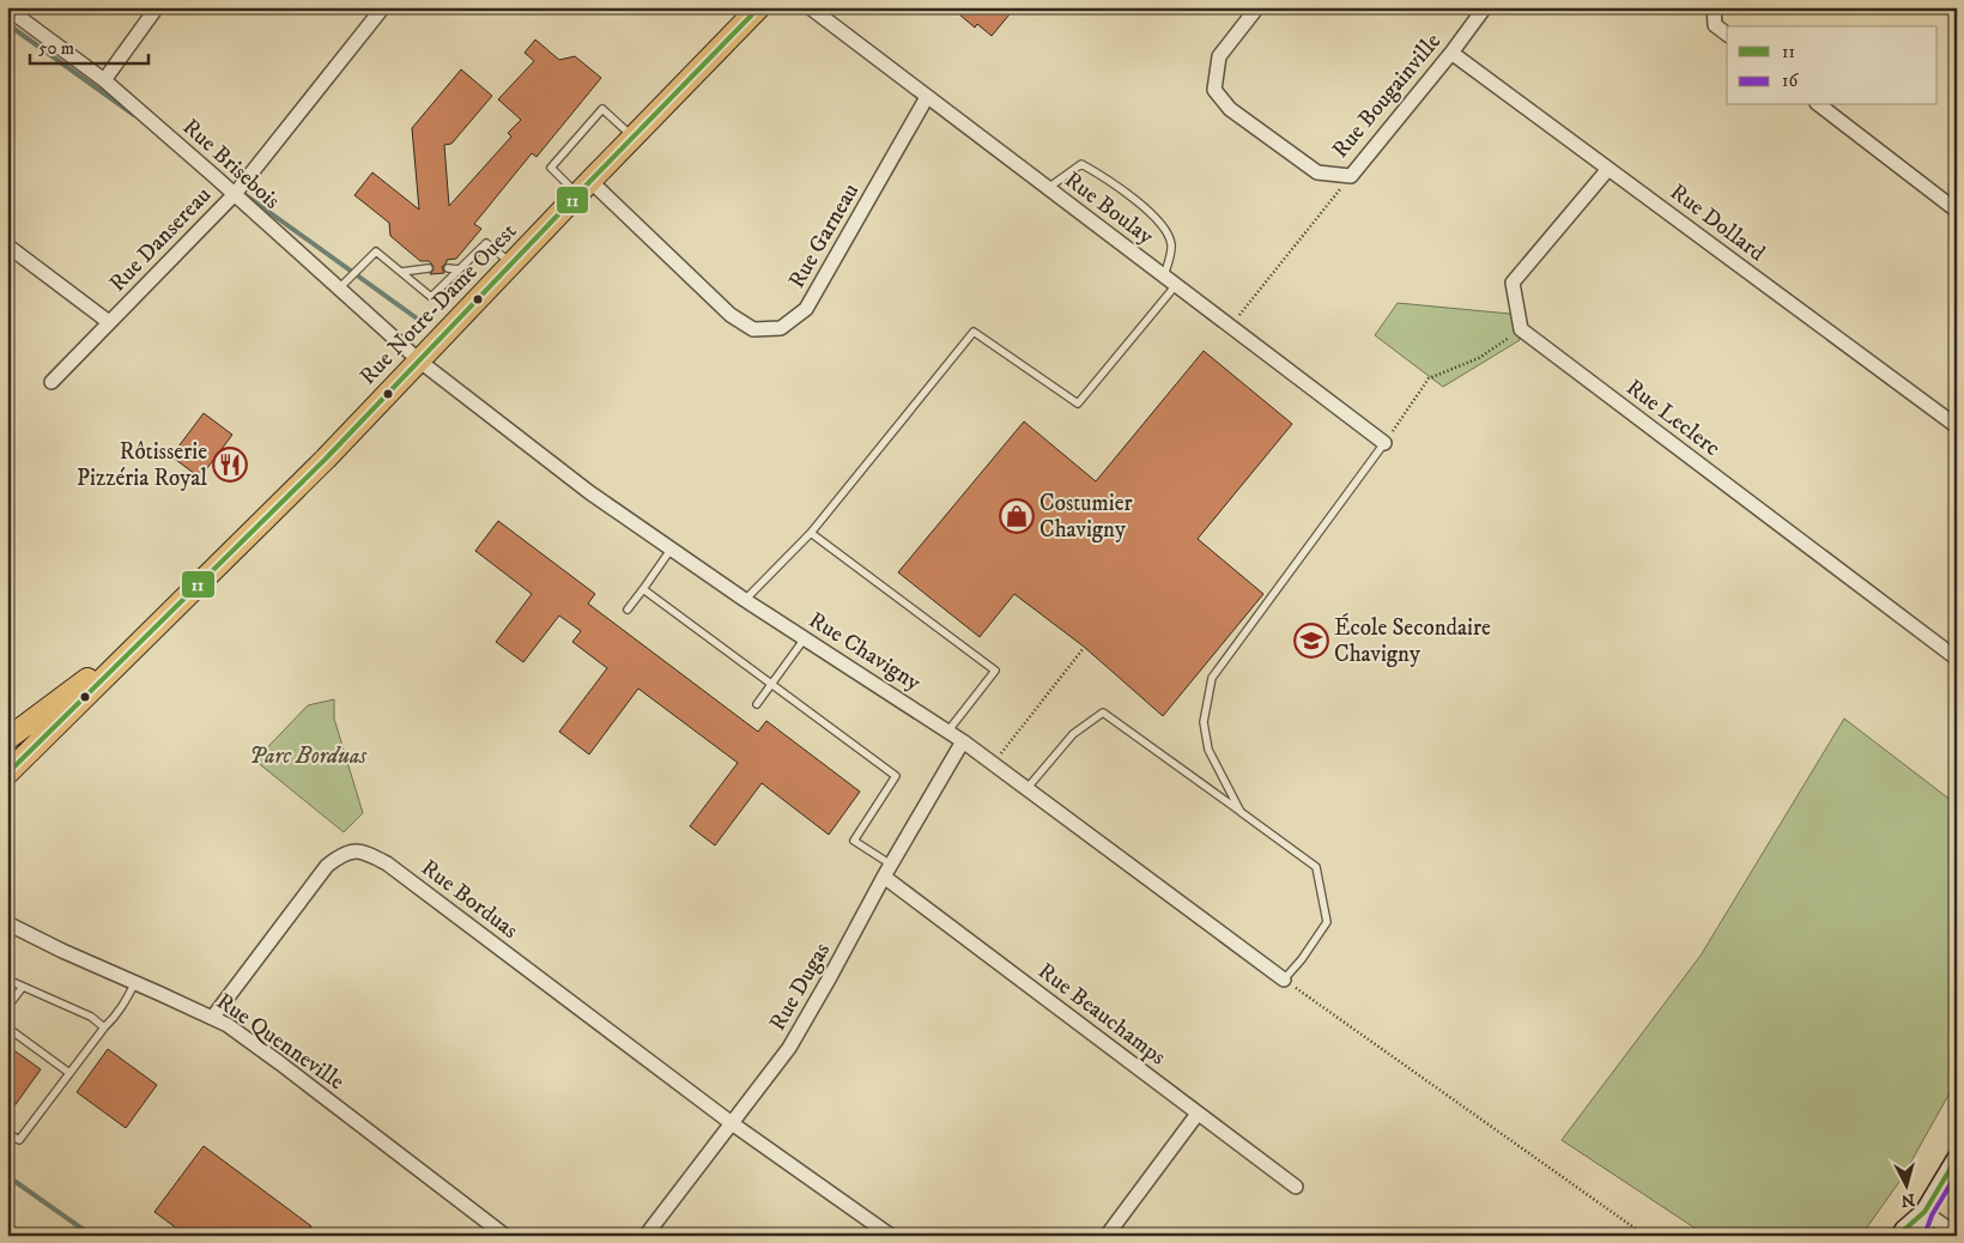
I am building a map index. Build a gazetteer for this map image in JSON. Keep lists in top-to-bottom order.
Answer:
{
  "streets": {
    "main road": ["Rue Notre-Dame Ouest"],
    "street": [
      "Rue Bougainville",
      "Rue Brisebois",
      "Rue Boulay",
      "Rue Dollard",
      "Rue Garneau",
      "Rue Dansereau",
      "Rue Leclerc",
      "Rue Chavigny",
      "Rue Borduas",
      "Rue Dugas",
      "Rue Beauchamps",
      "Rue Quenneville"
    ]
  },
  "crossings": [
    ["Rue Bougainville", "Rue Dollard"],
    ["Rue Brisebois", "Rue Dansereau"],
    ["Rue Brisebois", "Rue Notre-Dame Ouest"],
    ["Rue Brisebois", "Rue Chavigny"],
    ["Rue Boulay", "Rue Garneau"],
    ["Rue Garneau", "Rue Notre-Dame Ouest"],
    ["Rue Notre-Dame Ouest", "Rue Chavigny"],
    ["Rue Chavigny", "Rue Dugas"],
    ["Rue Borduas", "Rue Dugas"],
    ["Rue Borduas", "Rue Quenneville"],
    ["Rue Dugas", "Rue Beauchamps"]
  ],
  "parks": ["Parc Borduas"],
  "places": {
    "restaurant": ["Rôtisserie Pizzéria Royal"],
    "shop": ["Costumier Chavigny"],
    "school or university": ["École Secondaire Chavigny"]
  },
  "lines": ["transit line 11", "transit line 16"],
  "legend": ["11", "16"],
  "scale_bar": "50 m",
  "north": "bottom"
}
